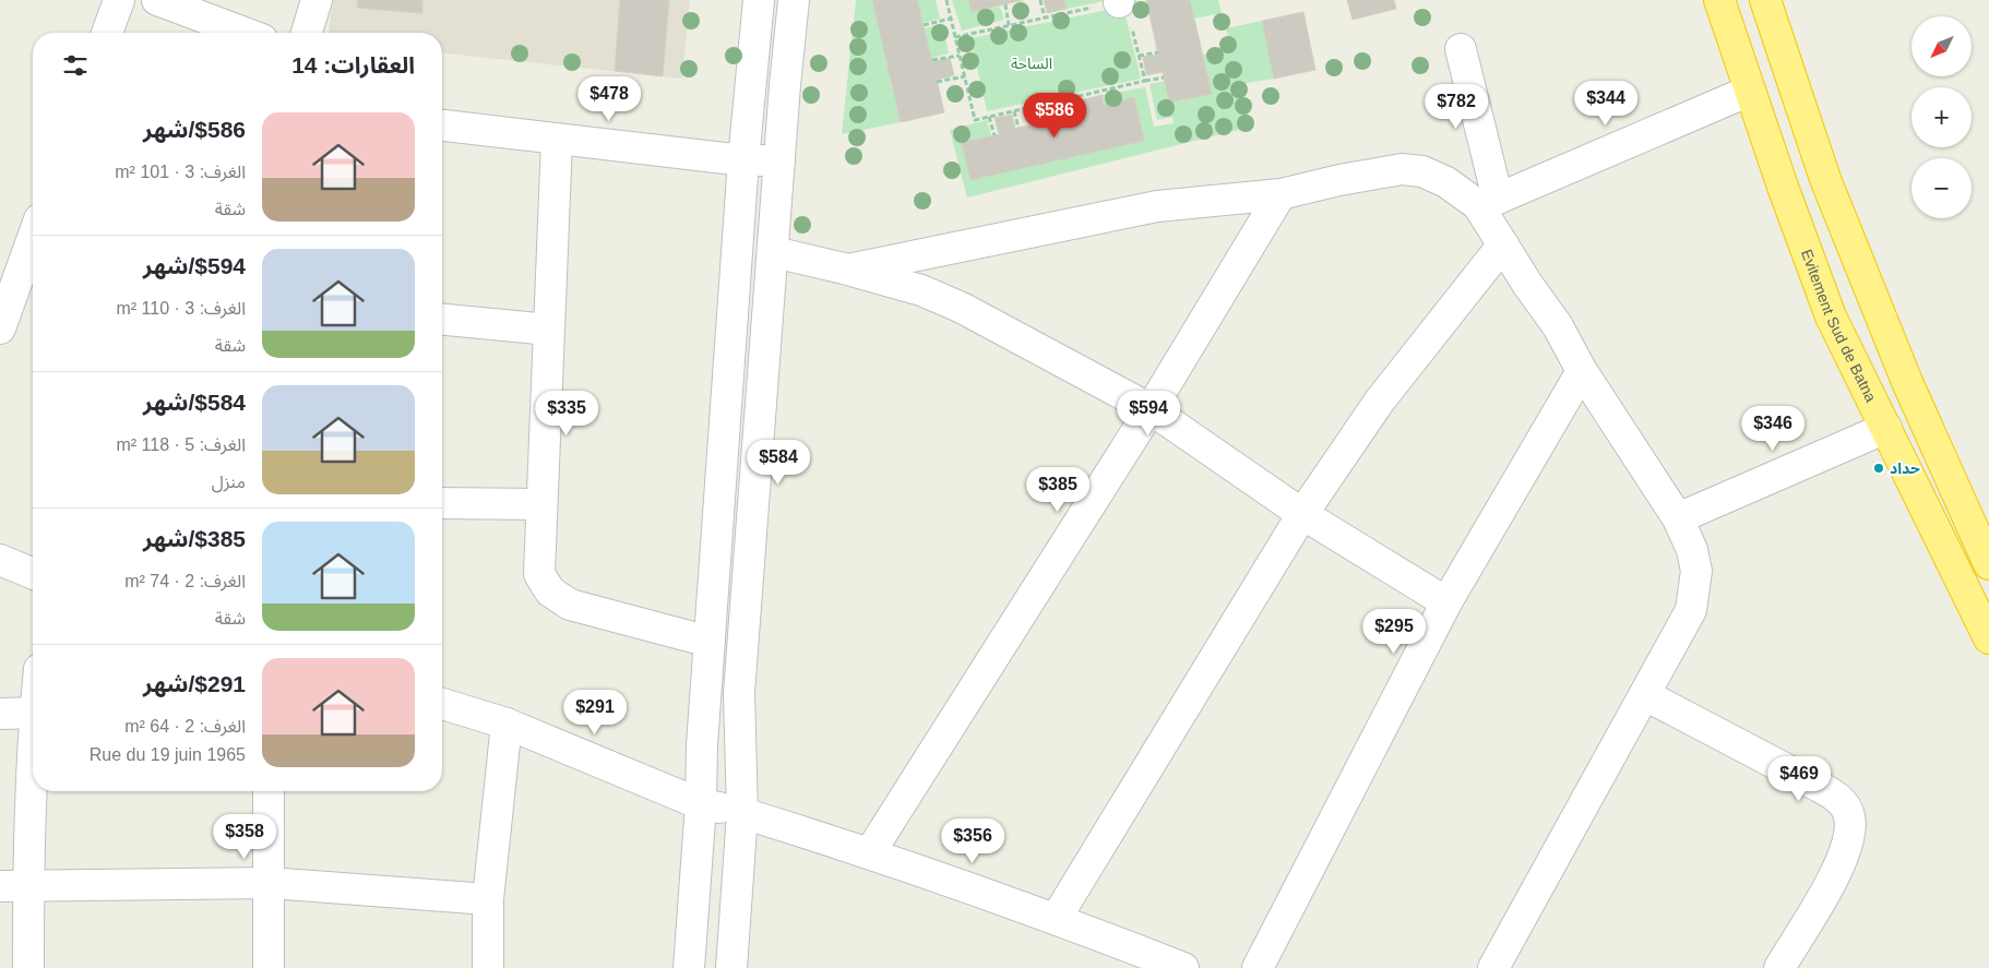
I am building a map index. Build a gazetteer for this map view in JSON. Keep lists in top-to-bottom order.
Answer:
{
  "streets": {
    "highway": ["Evitement Sud de Batna"]
  },
  "parks": ["الساحة"],
  "places": ["حداد"],
  "north": "bottom left",
  "page": {
    "map_buttons": ["+", "−"],
    "heading": "العقارات: 14",
    "price": [
      "$478",
      "$344",
      "$782",
      "$586",
      "$335",
      "$594",
      "$346",
      "$584",
      "$385",
      "$295",
      "$291",
      "$469",
      "$358",
      "$356"
    ],
    "list": [
      {
        "name": "$586/شهر",
        "note": "الغرف: 3 · 101 m² · شقة"
      },
      {
        "name": "$594/شهر",
        "note": "الغرف: 3 · 110 m² · شقة"
      },
      {
        "name": "$584/شهر",
        "note": "الغرف: 5 · 118 m² · منزل"
      },
      {
        "name": "$385/شهر",
        "note": "الغرف: 2 · 74 m² · شقة"
      },
      {
        "name": "$291/شهر",
        "note": "الغرف: 2 · 64 m² · Rue du 19 juin 1965"
      }
    ]
  }
}
